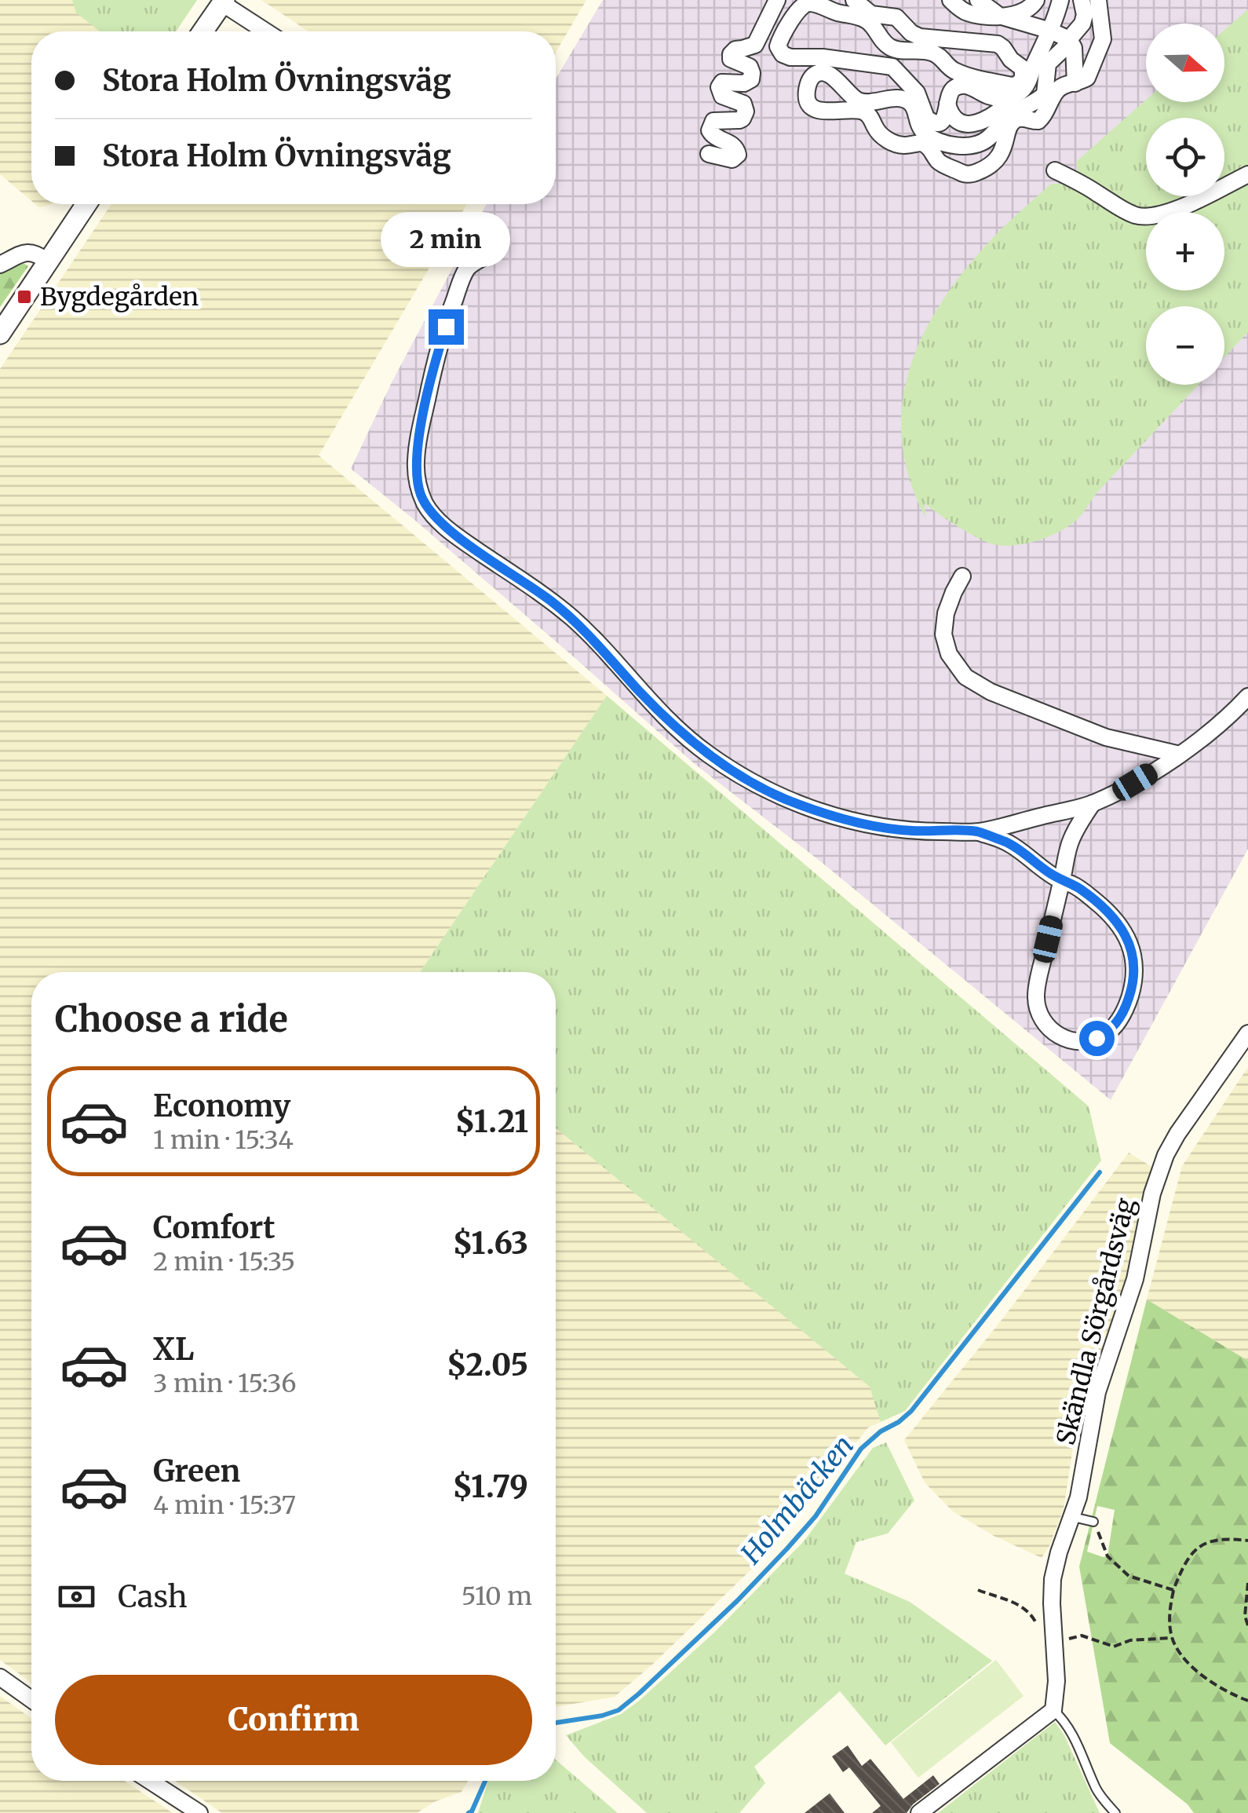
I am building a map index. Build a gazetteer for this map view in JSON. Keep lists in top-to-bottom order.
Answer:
{
  "streets": {
    "street": ["Skändla Sörgårdsväg"]
  },
  "water": ["Holmbäcken"],
  "places": {
    "transit": ["Bygdegården"]
  },
  "north": "right",
  "page": {
    "map_buttons": ["+", "−"],
    "banner": ["Stora Holm Övningsväg", "Stora Holm Övningsväg"],
    "bubble": "2 min",
    "heading": "Choose a ride",
    "list": [
      {
        "name": "Economy",
        "note": "1 min · 15:34",
        "value": "$1.21"
      },
      {
        "name": "Comfort",
        "note": "2 min · 15:35",
        "value": "$1.63"
      },
      {
        "name": "XL",
        "note": "3 min · 15:36",
        "value": "$2.05"
      },
      {
        "name": "Green",
        "note": "4 min · 15:37",
        "value": "$1.79"
      }
    ],
    "pay": ["Cash", "510 m"],
    "buttons": "Confirm"
  }
}
